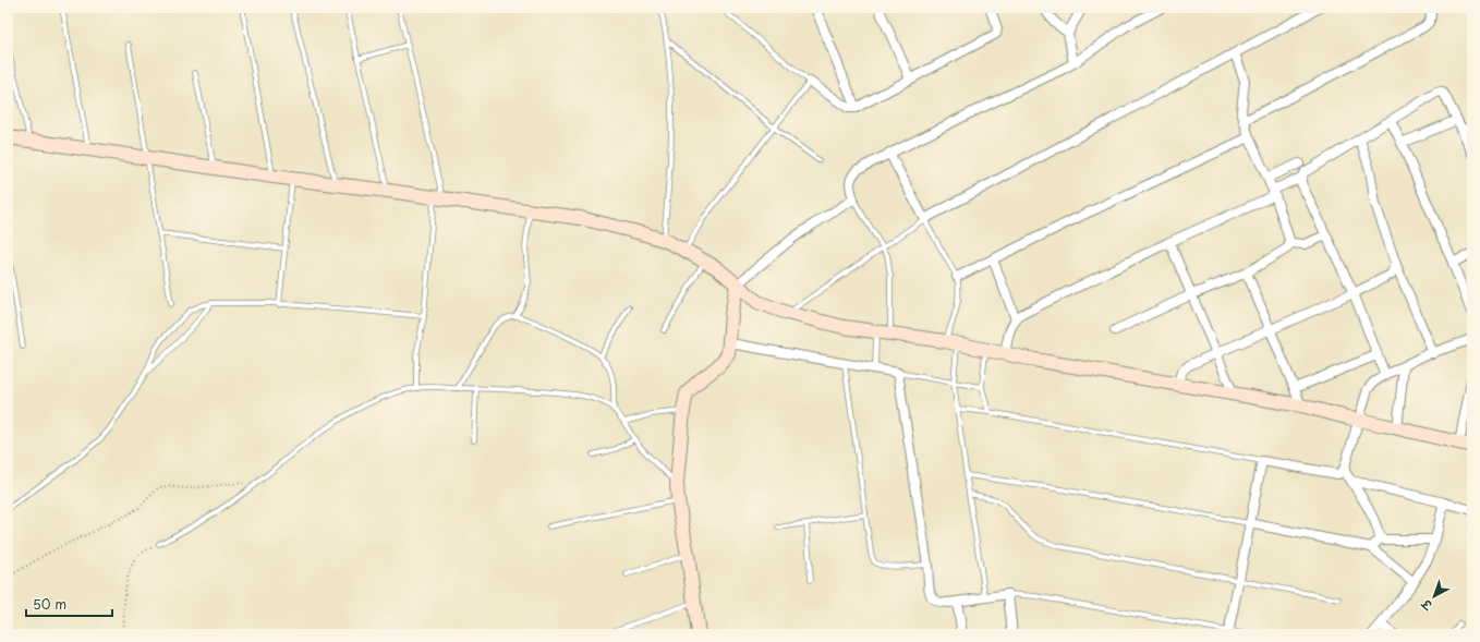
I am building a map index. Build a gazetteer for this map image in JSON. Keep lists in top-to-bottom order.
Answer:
{
  "scale_bar": "50 m",
  "north": "bottom left"
}
